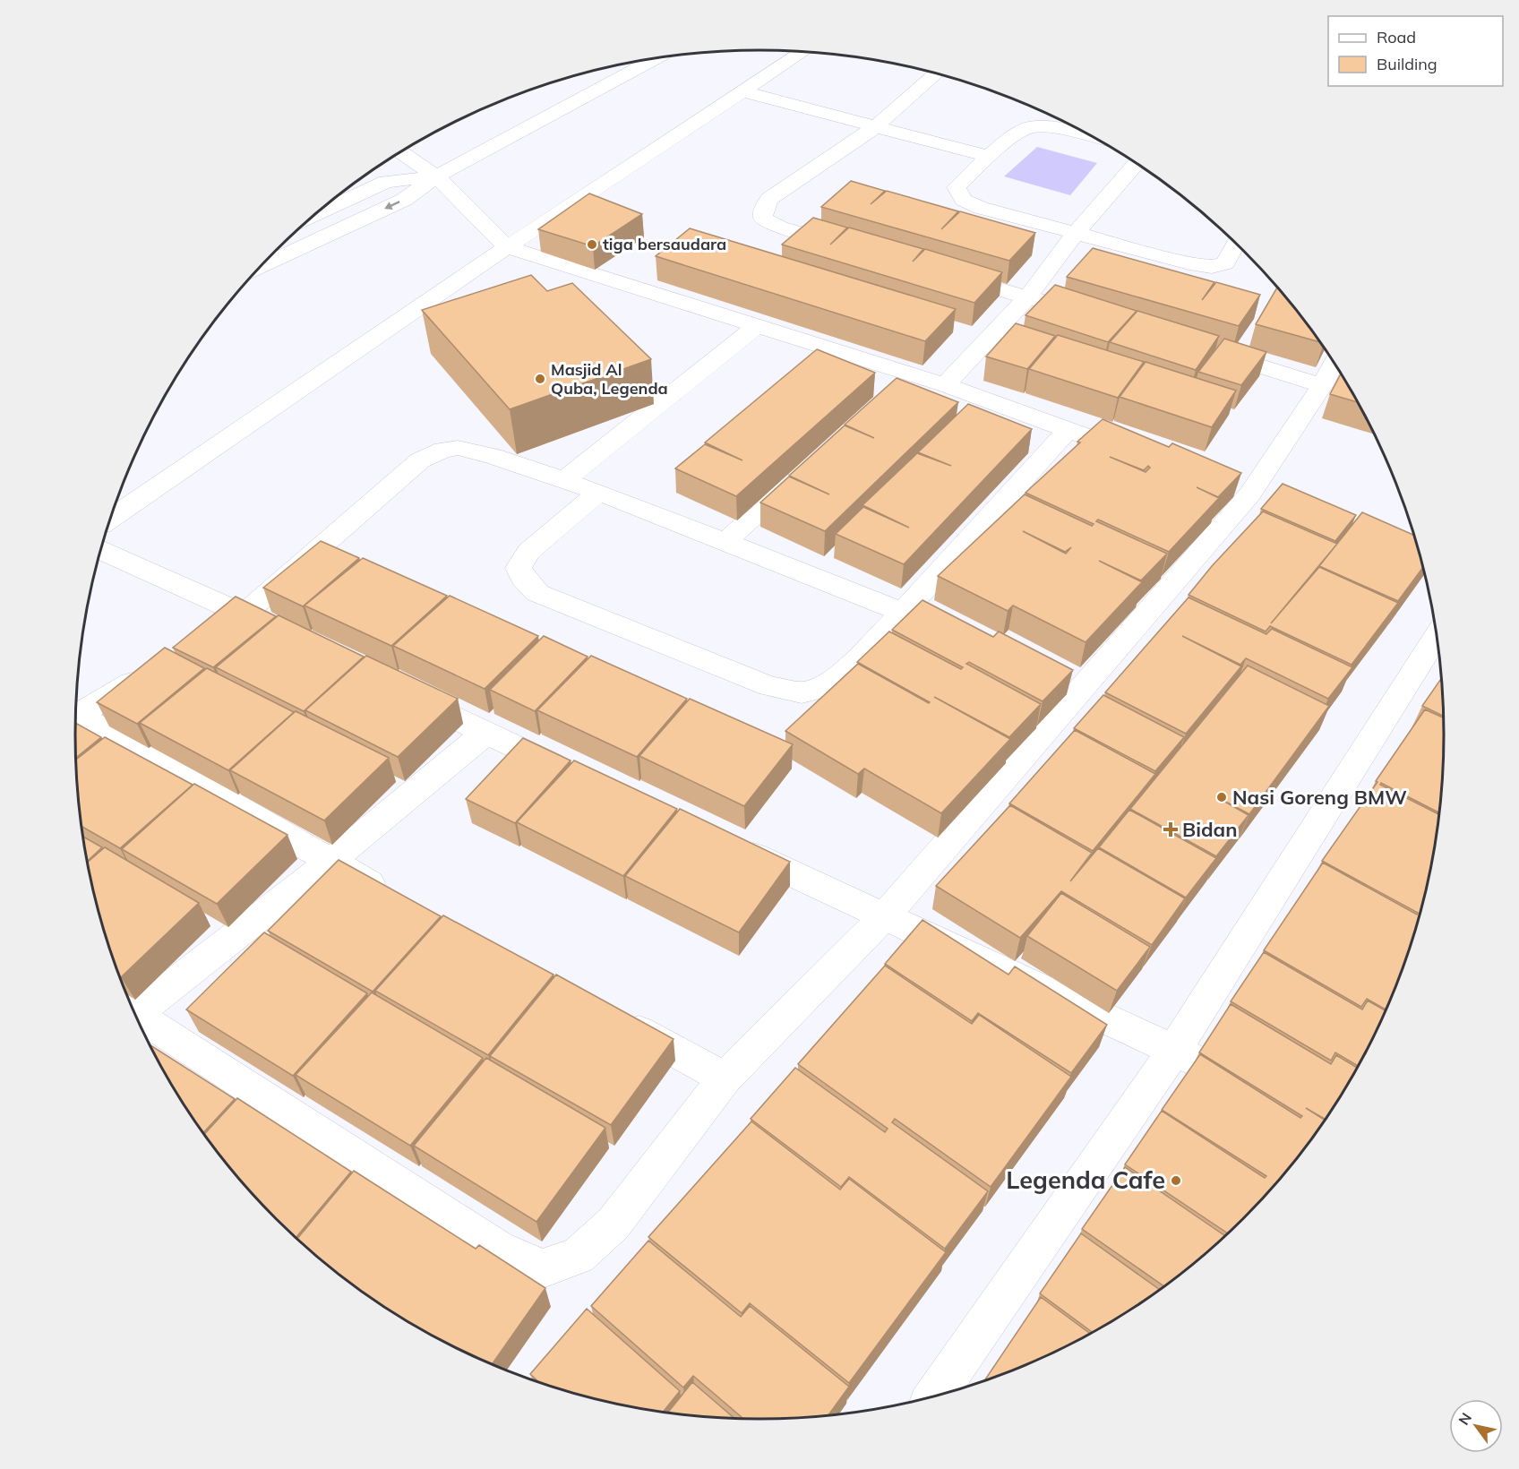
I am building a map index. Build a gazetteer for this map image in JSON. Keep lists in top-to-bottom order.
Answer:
{
  "places": {
    "other": [
      "tiga bersaudara",
      "Masjid Al Quba, Legenda",
      "Nasi Goreng BMW",
      "Legenda Cafe"
    ],
    "health": ["Bidan"]
  },
  "legend": ["Road", "Building"],
  "north": "top left"
}
